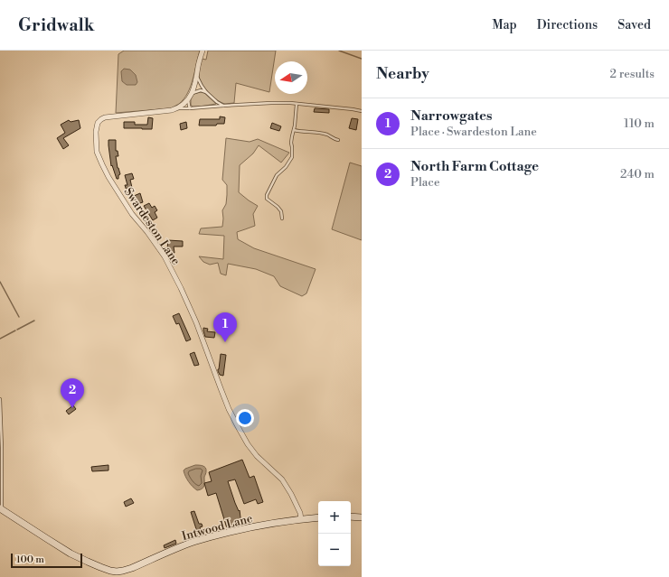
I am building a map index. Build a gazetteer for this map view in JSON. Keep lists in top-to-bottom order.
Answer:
{
  "streets": {
    "street": ["Swardeston Lane", "Intwood Lane"]
  },
  "crossings": [
    ["Swardeston Lane", "Intwood Lane"]
  ],
  "scale_bar": "100 m",
  "north": "left",
  "page": {
    "header": "Gridwalk",
    "nav": ["Map", "Directions", "Saved"],
    "heading": ["Nearby", "2 results"],
    "list": [
      {
        "mark": "1",
        "name": "Narrowgates",
        "note": "Place · Swardeston Lane",
        "value": "110 m"
      },
      {
        "mark": "2",
        "name": "North Farm Cottage",
        "note": "Place",
        "value": "240 m"
      }
    ],
    "pins": ["1", "2"],
    "map_buttons": ["+", "−"],
    "scale": "100 m"
  }
}
